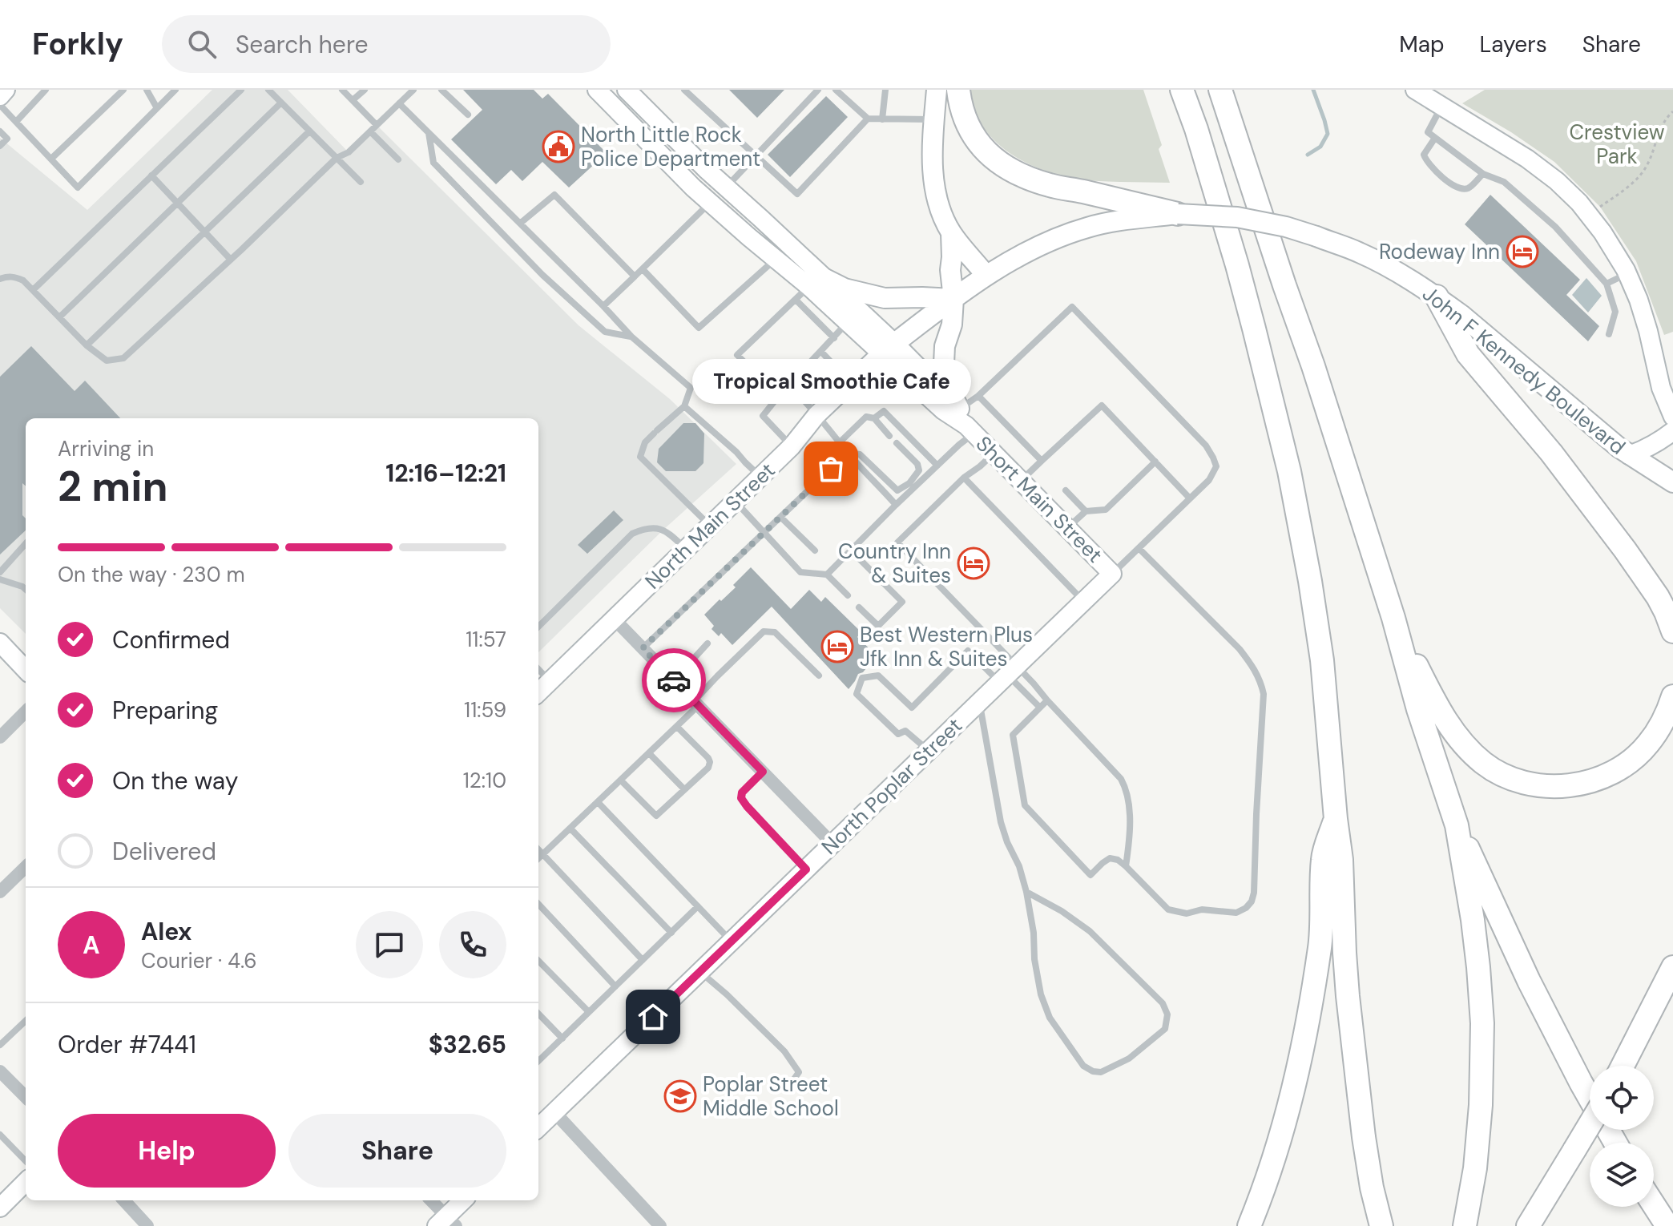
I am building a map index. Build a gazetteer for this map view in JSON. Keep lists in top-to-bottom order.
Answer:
{
  "streets": {
    "main road": [
      "John F Kennedy Boulevard",
      "Short Main Street",
      "North Main Street",
      "North Poplar Street"
    ]
  },
  "crossings": [
    ["John F Kennedy Boulevard", "Short Main Street"],
    ["John F Kennedy Boulevard", "North Main Street"],
    ["Short Main Street", "North Main Street"],
    ["Short Main Street", "North Poplar Street"]
  ],
  "parks": ["Crestview Park"],
  "places": {
    "public building": ["North Little Rock Police Department"],
    "hotel": ["Rodeway Inn", "Country Inn & Suites", "Best Western Plus Jfk Inn & Suites"],
    "other": ["Tropical Smoothie Cafe"],
    "school or university": ["Poplar Street Middle School"]
  },
  "page": {
    "header": "Forkly",
    "search": "Search here",
    "nav": ["Map", "Layers", "Share"],
    "bubble": "Tropical Smoothie Cafe",
    "heading": ["2 min", "Arriving in", "12:16–12:21"],
    "panel": [
      "Alex",
      "Courier · 4.6",
      "Order #7441",
      "$32.65"
    ],
    "bar": "On the way · 230 m",
    "list": [
      ["Confirmed", "11:57"],
      ["Preparing", "11:59"],
      ["On the way", "12:10"],
      "Delivered"
    ],
    "round": "A",
    "buttons": ["Help", "Share"]
  }
}
